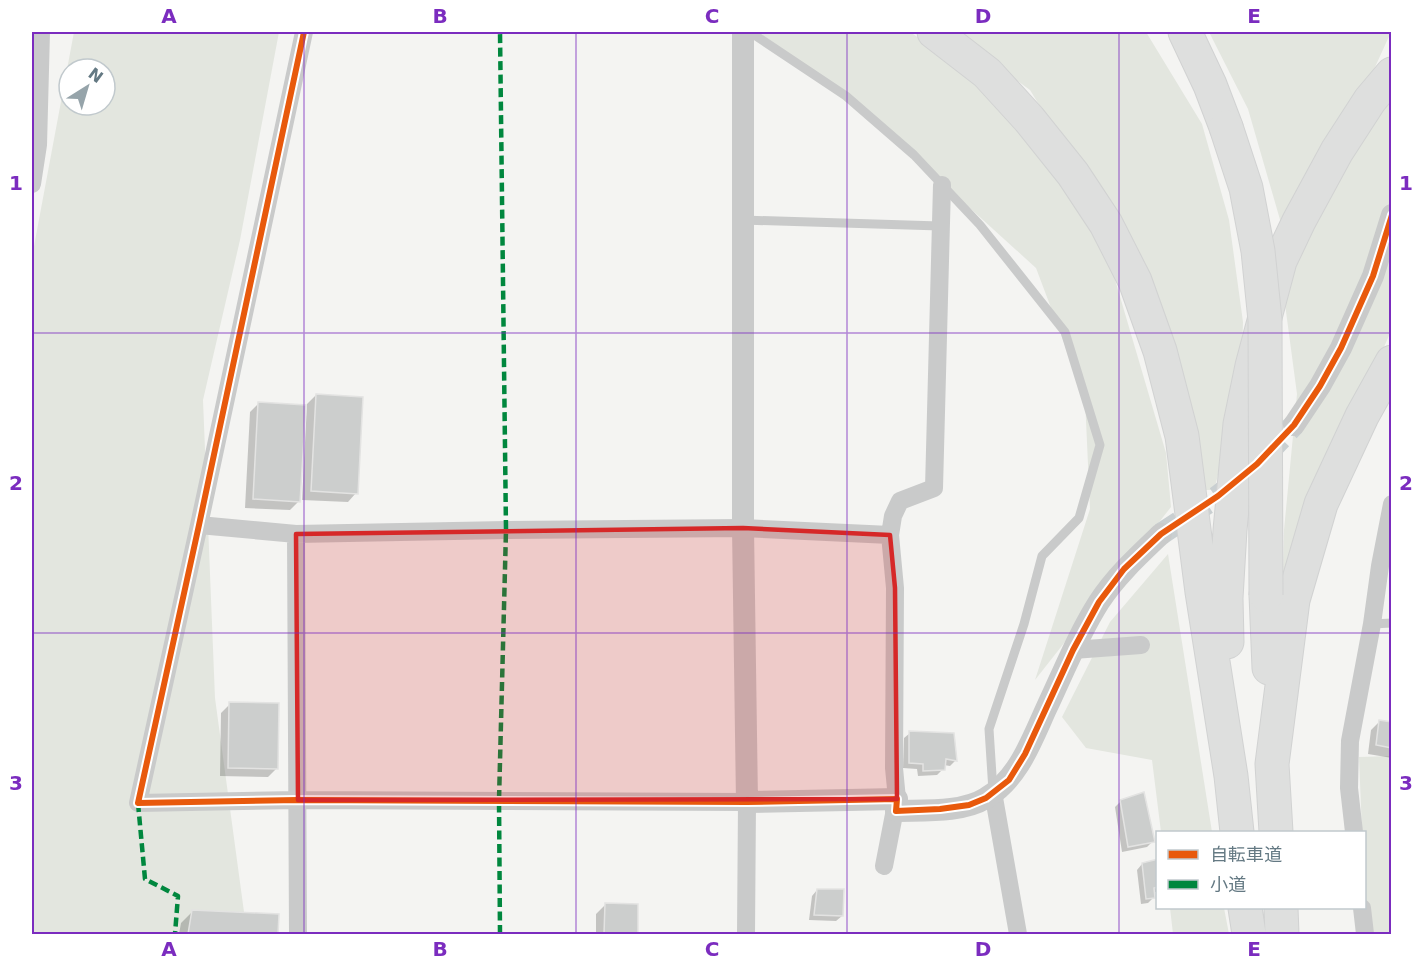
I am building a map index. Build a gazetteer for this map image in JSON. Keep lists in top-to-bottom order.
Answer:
{
  "legend": ["自転車道", "小道"],
  "north": "top right",
  "grid": {
    "columns": [
      "A",
      "B",
      "C",
      "D",
      "E"
    ],
    "rows": ["1", "2", "3"]
  }
}
